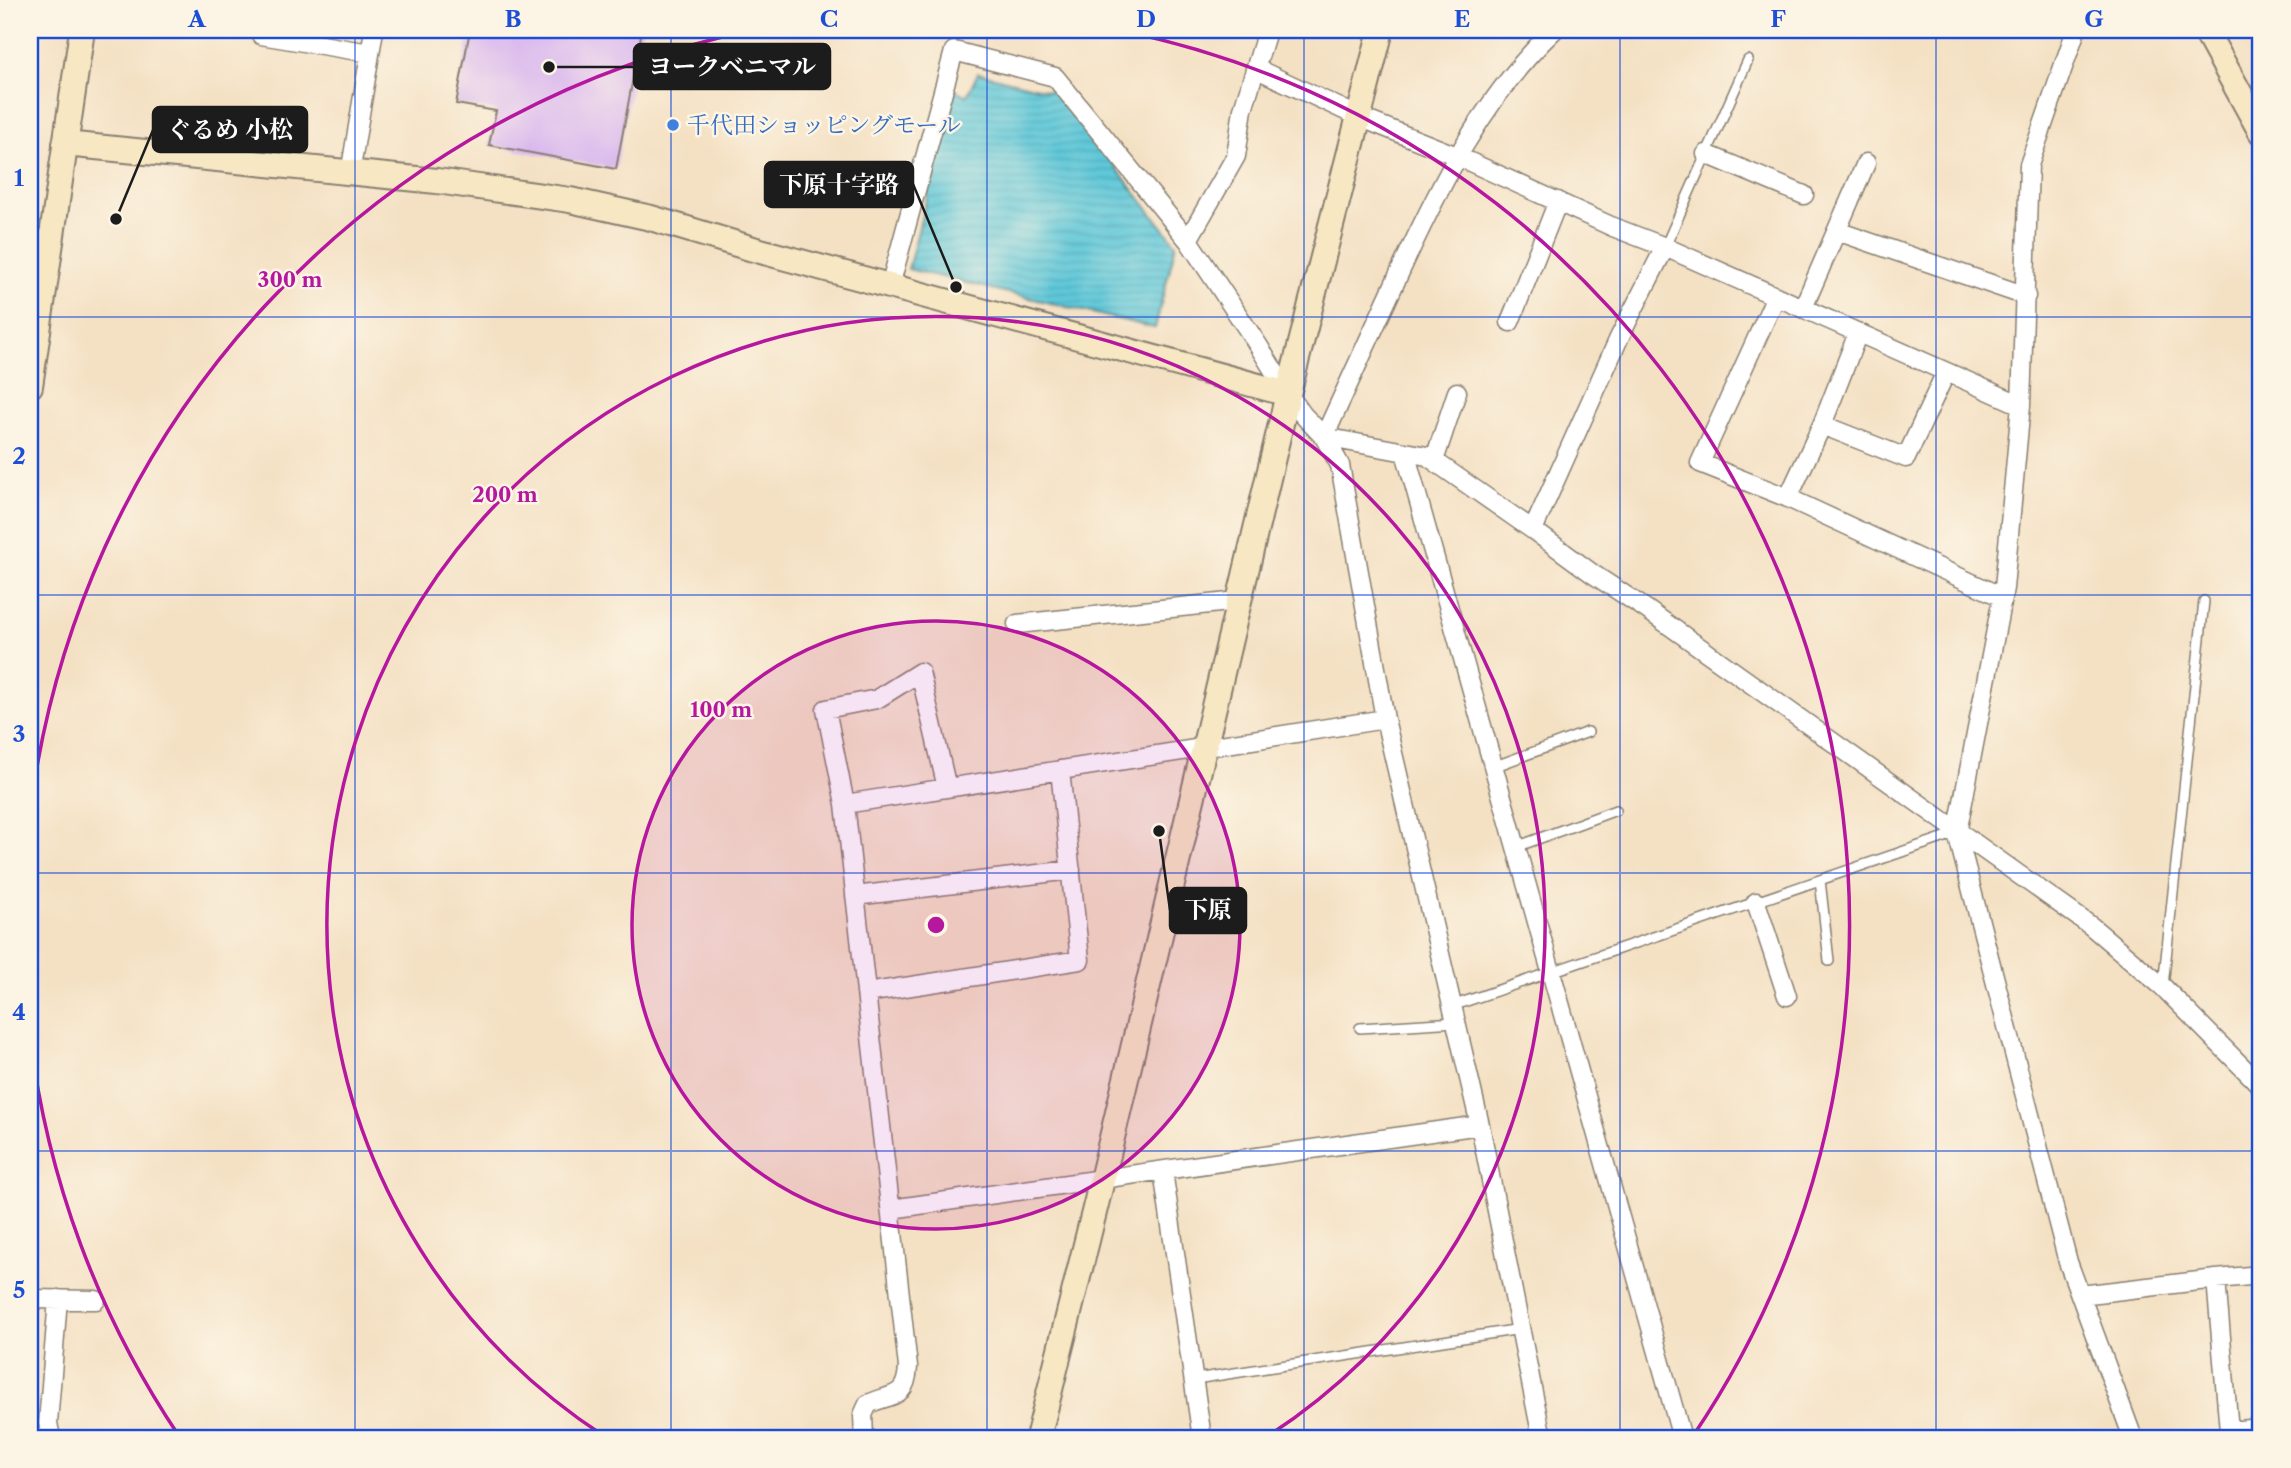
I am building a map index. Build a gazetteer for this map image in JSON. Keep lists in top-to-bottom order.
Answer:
{
  "places": [
    "ヨークベニマル",
    "千代田ショッピングモール",
    "ぐるめ 小松",
    "下原十字路",
    "下原"
  ],
  "grid": {
    "columns": [
      "A",
      "B",
      "C",
      "D",
      "E",
      "F",
      "G"
    ],
    "rows": [
      "1",
      "2",
      "3",
      "4",
      "5"
    ]
  },
  "rings": ["300 m", "200 m", "100 m"]
}
